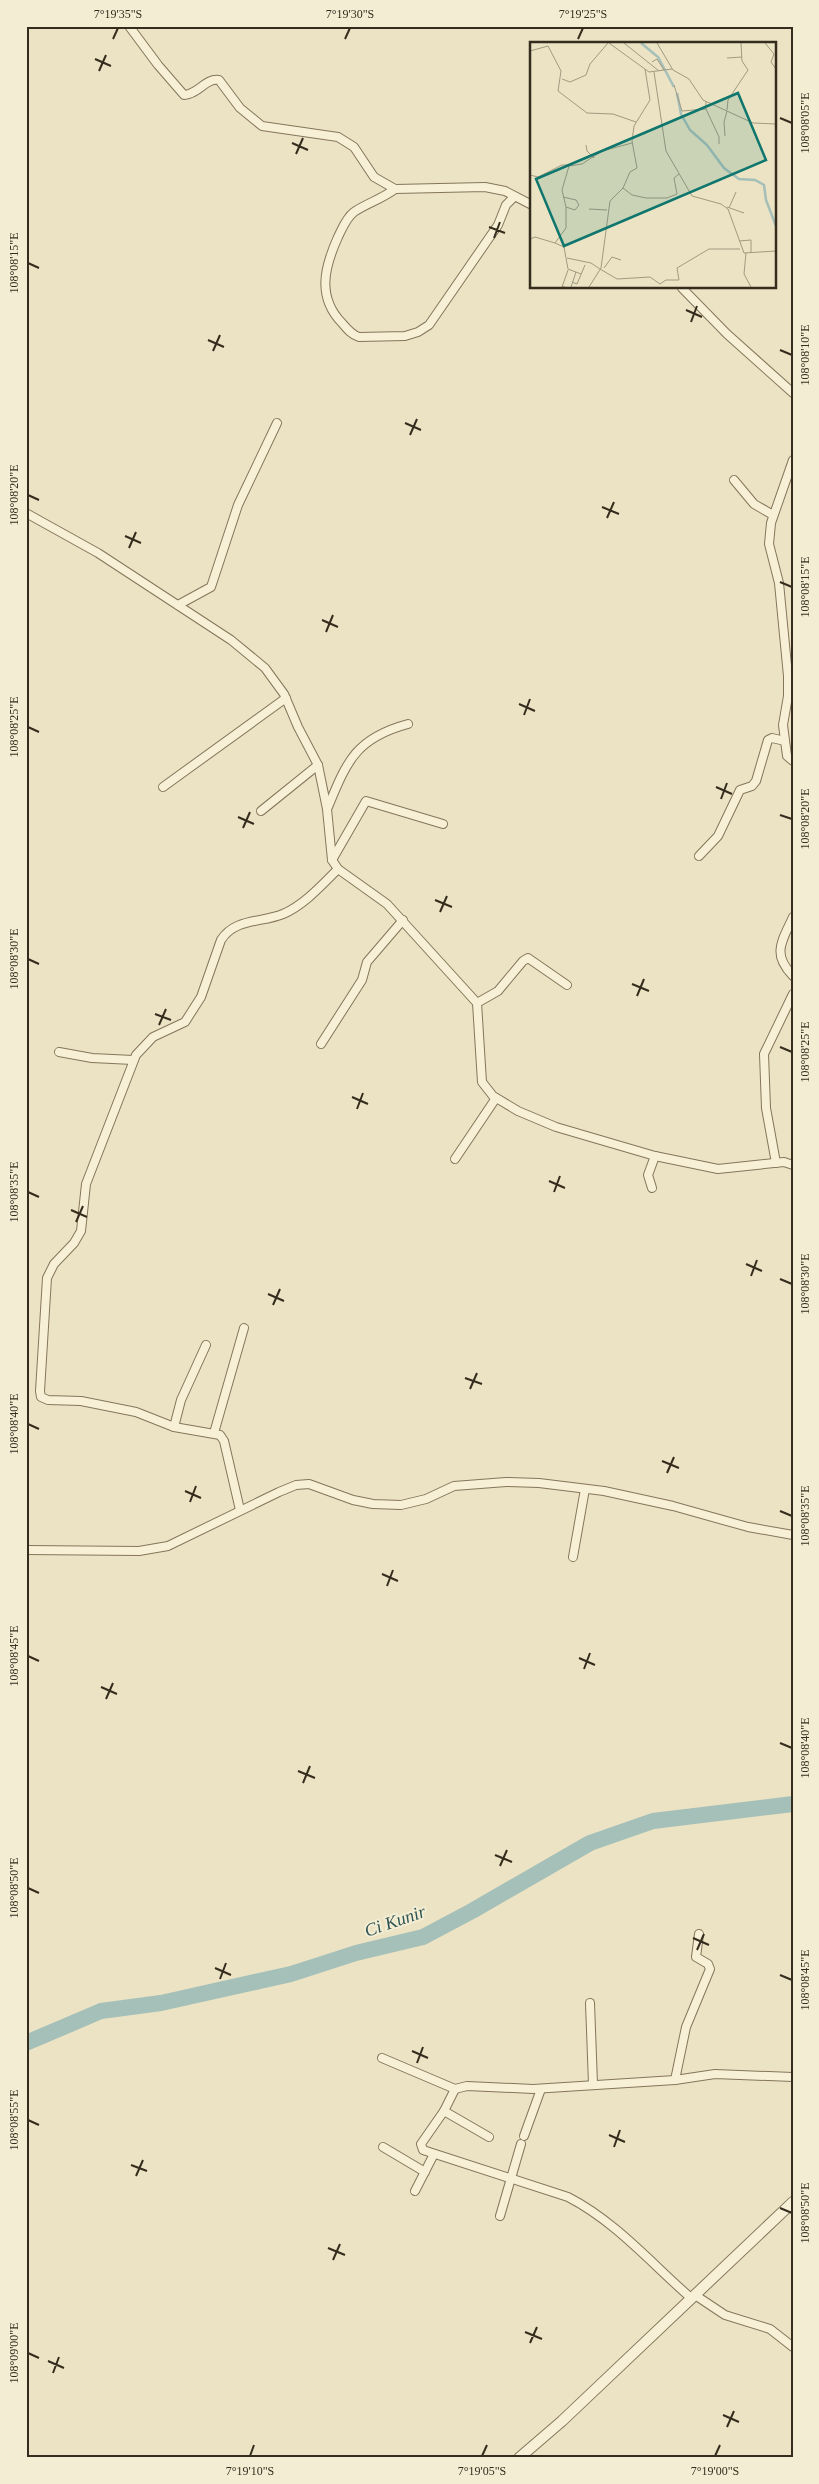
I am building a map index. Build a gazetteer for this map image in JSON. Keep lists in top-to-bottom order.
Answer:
{
  "water": ["Ci Kunir"],
  "coordinates": [
    "7°19'35\"S",
    "7°19'30\"S",
    "7°19'25\"S",
    "108°08'05\"E",
    "108°08'15\"E",
    "108°08'10\"E",
    "108°08'20\"E",
    "108°08'25\"E",
    "108°08'30\"E",
    "108°08'35\"E",
    "108°08'40\"E",
    "108°08'45\"E",
    "108°08'50\"E",
    "108°08'55\"E",
    "108°09'00\"E",
    "7°19'10\"S",
    "7°19'05\"S",
    "7°19'00\"S"
  ]
}
